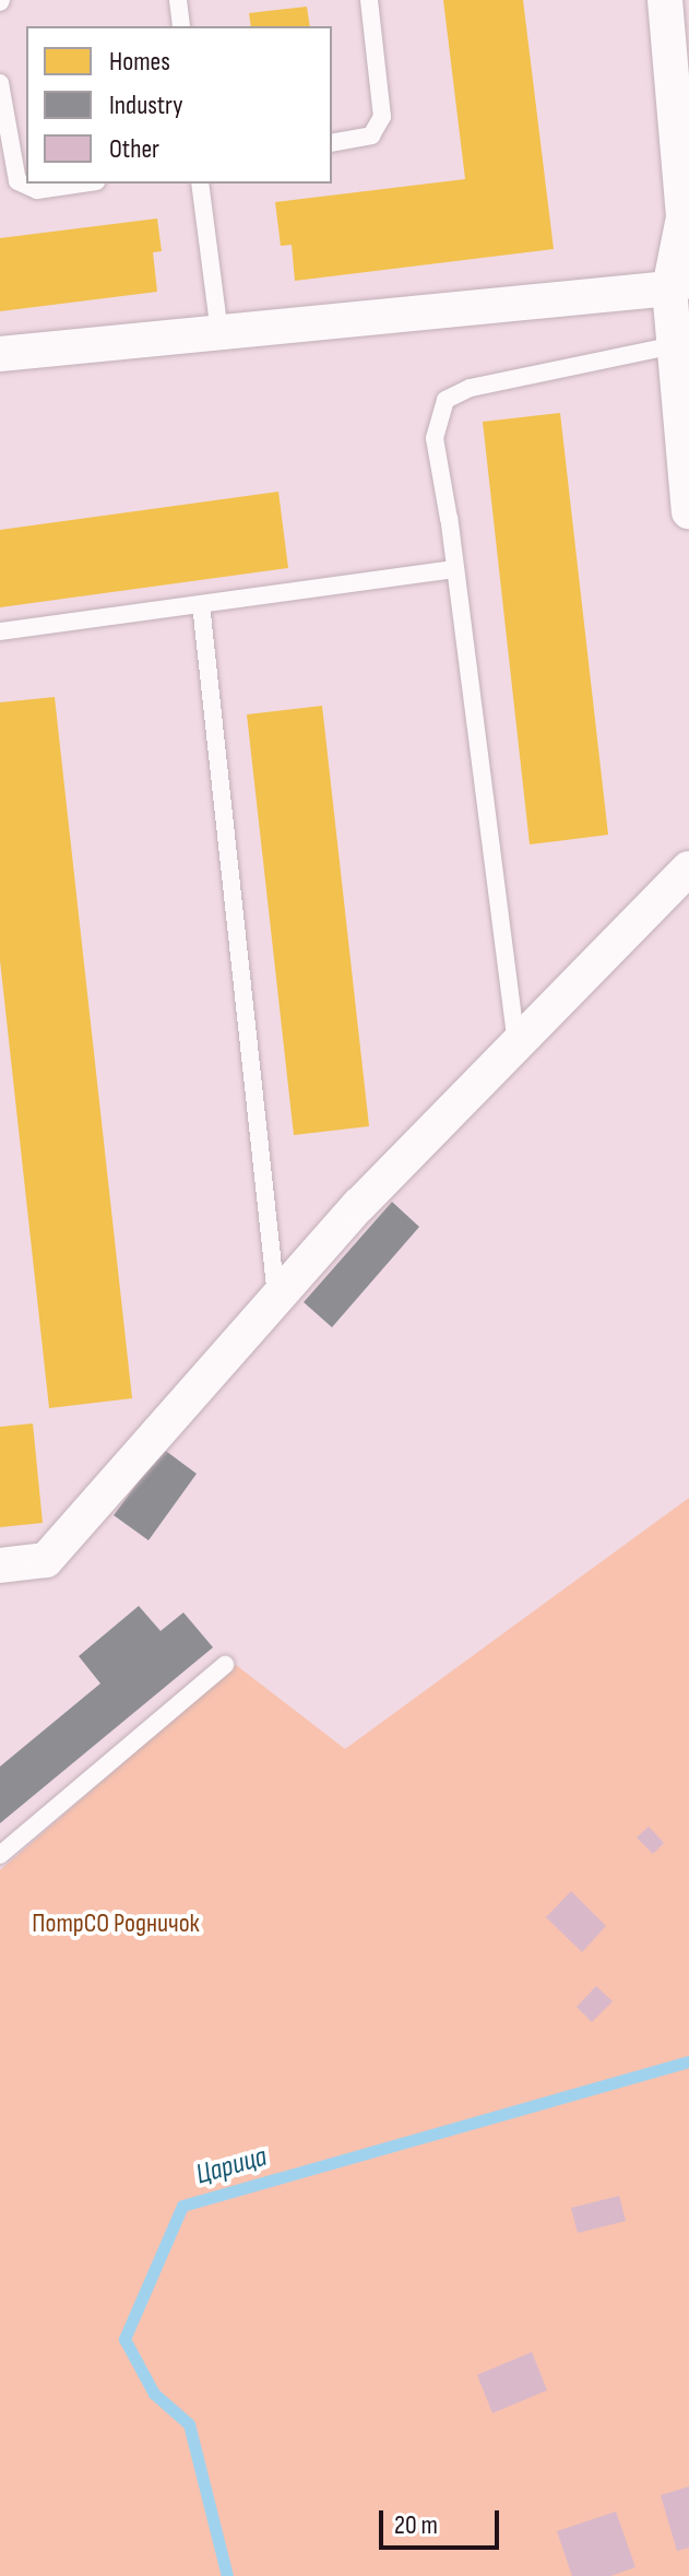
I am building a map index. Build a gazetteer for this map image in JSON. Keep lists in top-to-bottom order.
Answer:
{
  "water": ["Царица"],
  "parks": ["ПотрСО Родничок"],
  "legend": ["Homes", "Industry", "Other"],
  "scale_bar": "20 m"
}
